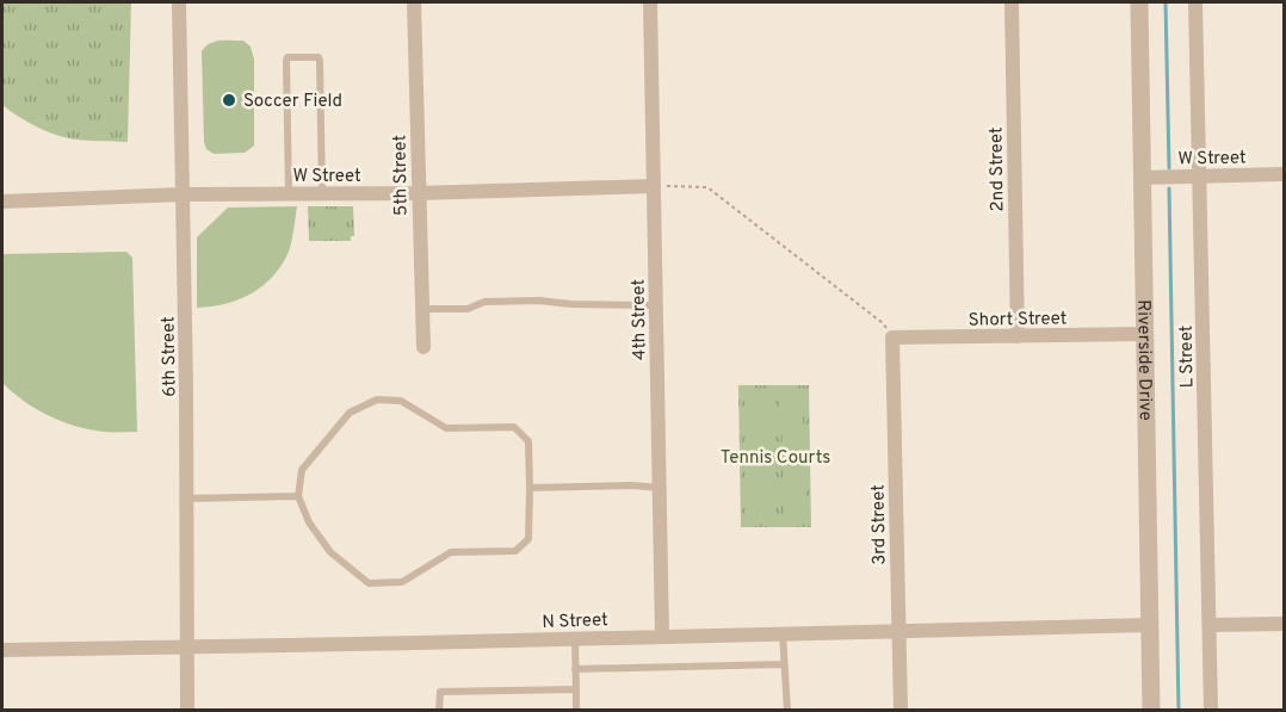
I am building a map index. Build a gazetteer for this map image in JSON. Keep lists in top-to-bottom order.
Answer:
{
  "streets": {
    "street": [
      "W Street",
      "2nd Street",
      "5th Street",
      "Short Street",
      "4th Street",
      "6th Street",
      "L Street",
      "Riverside Drive",
      "3rd Street",
      "N Street"
    ]
  },
  "crossings": [
    ["W Street", "5th Street"],
    ["W Street", "4th Street"],
    ["W Street", "6th Street"],
    ["W Street", "L Street"],
    ["W Street", "Riverside Drive"],
    ["2nd Street", "Short Street"],
    ["Short Street", "Riverside Drive"],
    ["Short Street", "3rd Street"],
    ["4th Street", "N Street"],
    ["6th Street", "N Street"],
    ["Riverside Drive", "N Street"],
    ["3rd Street", "N Street"]
  ],
  "parks": ["Tennis Courts"],
  "places": ["Soccer Field"]
}
